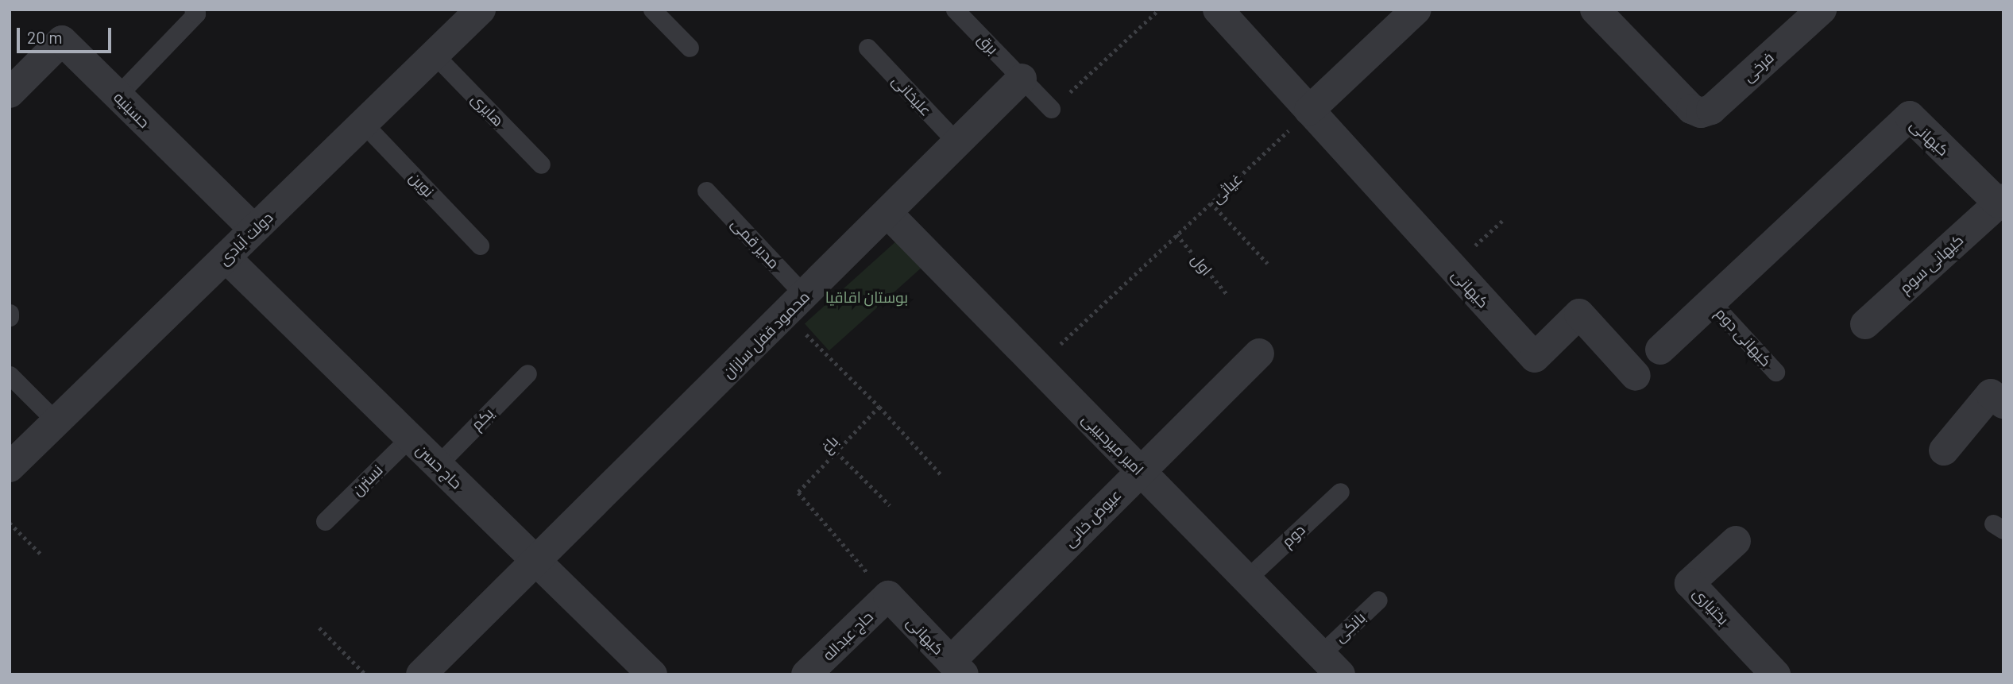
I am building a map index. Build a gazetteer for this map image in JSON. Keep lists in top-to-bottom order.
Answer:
{
  "streets": {
    "street": [
      "فرخی",
      "حسینیه",
      "کیهانی",
      "دولت آبادی",
      "کیهانی سوم",
      "محمود قفل سازان",
      "امیر میرحبیبی",
      "حاج حسن",
      "عیوض خانی",
      "بختیاری",
      "حاج عبداله"
    ],
    "lane": [
      "برق",
      "علیخانی",
      "هایری",
      "نوین",
      "مدیر قمی",
      "کیهانی دوم",
      "یکم",
      "نسترن",
      "دوم",
      "بانکی"
    ],
    "path": ["غیاثی", "اول", "باغ"]
  },
  "crossings": [
    ["برق", "محمود قفل سازان"],
    ["علیخانی", "محمود قفل سازان"],
    ["حسینیه", "دولت آبادی"],
    ["هایری", "دولت آبادی"],
    ["کیهانی", "غیاثی"],
    ["کیهانی", "کیهانی سوم"],
    ["کیهانی", "کیهانی دوم"],
    ["کیهانی", "باغ"],
    ["کیهانی", "عیوض خانی"],
    ["کیهانی", "حاج عبداله"],
    ["نوین", "دولت آبادی"],
    ["غیاثی", "اول"],
    ["غیاثی", "امیر میرحبیبی"],
    ["دولت آبادی", "حاج حسن"],
    ["مدیر قمی", "محمود قفل سازان"],
    ["محمود قفل سازان", "امیر میرحبیبی"],
    ["محمود قفل سازان", "حاج حسن"],
    ["یکم", "حاج حسن"],
    ["باغ", "حاج عبداله"],
    ["امیر میرحبیبی", "عیوض خانی"],
    ["امیر میرحبیبی", "دوم"],
    ["امیر میرحبیبی", "بانکی"],
    ["حاج حسن", "نسترن"]
  ],
  "parks": ["بوستان اقاقیا"],
  "scale_bar": "20 m"
}
